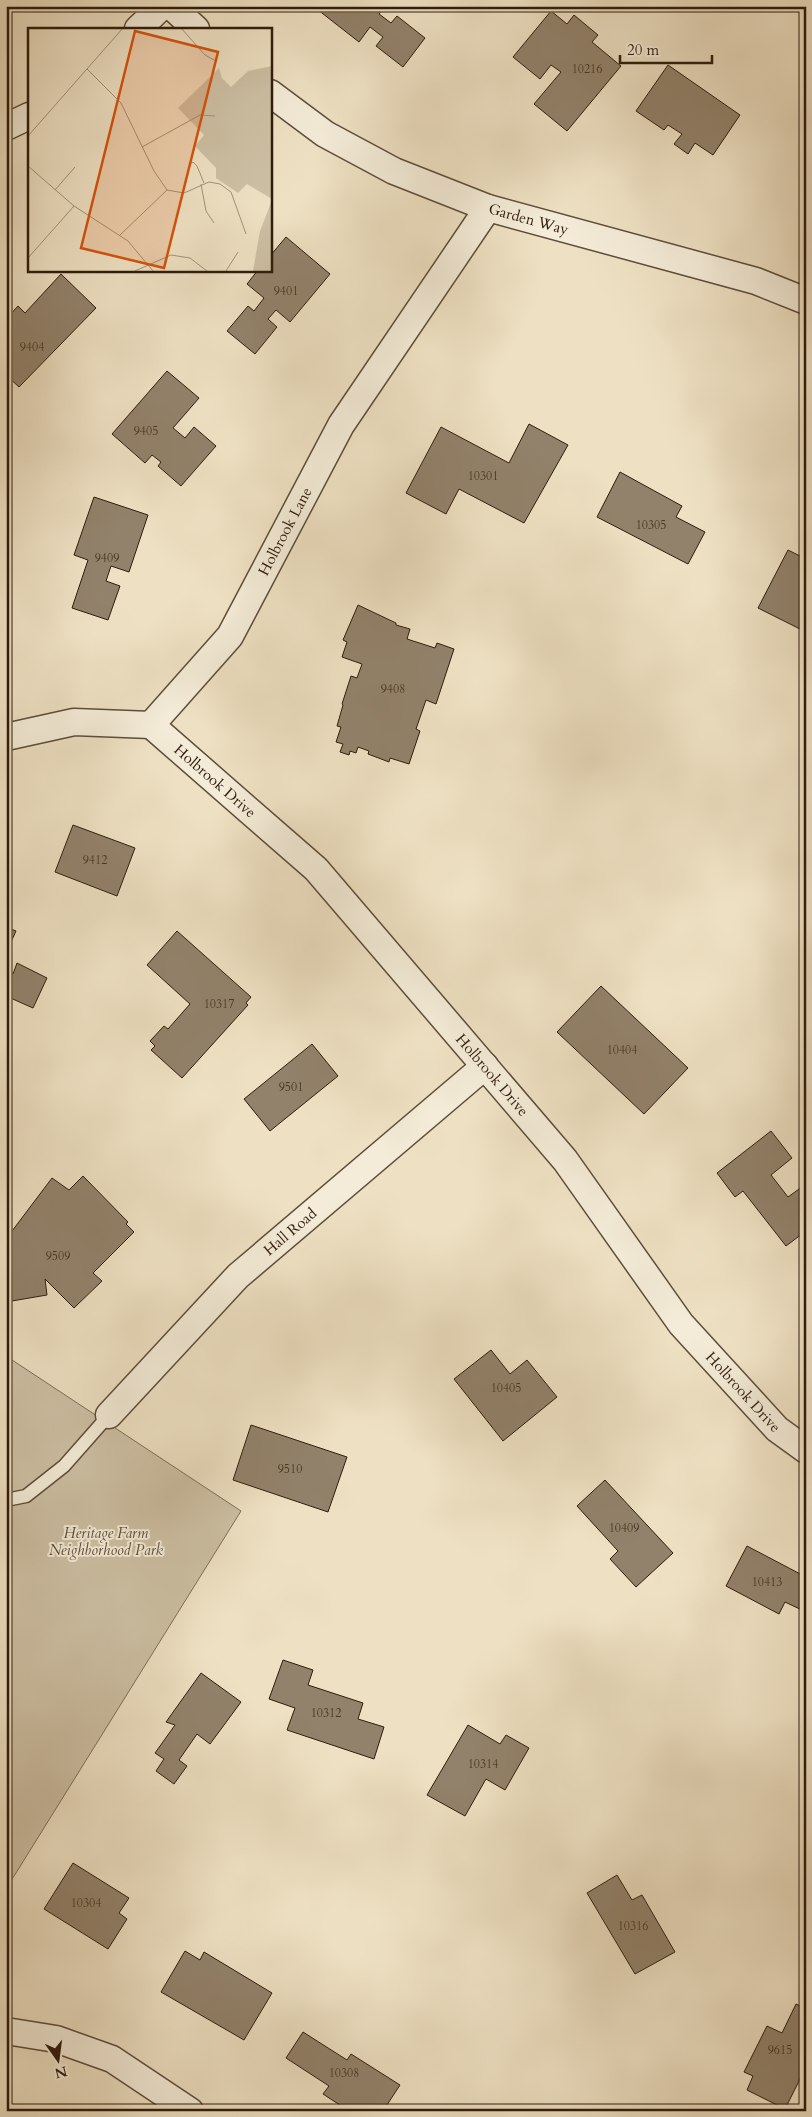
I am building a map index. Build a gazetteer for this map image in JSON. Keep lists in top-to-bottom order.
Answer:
{
  "streets": {
    "street": [
      "Garden Way",
      "Holbrook Lane",
      "Holbrook Drive",
      "Hall Road"
    ]
  },
  "crossings": [
    ["Garden Way", "Holbrook Lane"],
    ["Holbrook Lane", "Holbrook Drive"],
    ["Holbrook Drive", "Hall Road"]
  ],
  "parks": ["Heritage Farm Neighborhood Park"],
  "house_numbers": [
    "10216",
    "9401",
    "9404",
    "9405",
    "10301",
    "10305",
    "9409",
    "9408",
    "9412",
    "10317",
    "10404",
    "9501",
    "9509",
    "10405",
    "9510",
    "10409",
    "10413",
    "10312",
    "10314",
    "10304",
    "10316",
    "9615",
    "10308"
  ],
  "scale_bar": "20 m",
  "north": "bottom"
}
